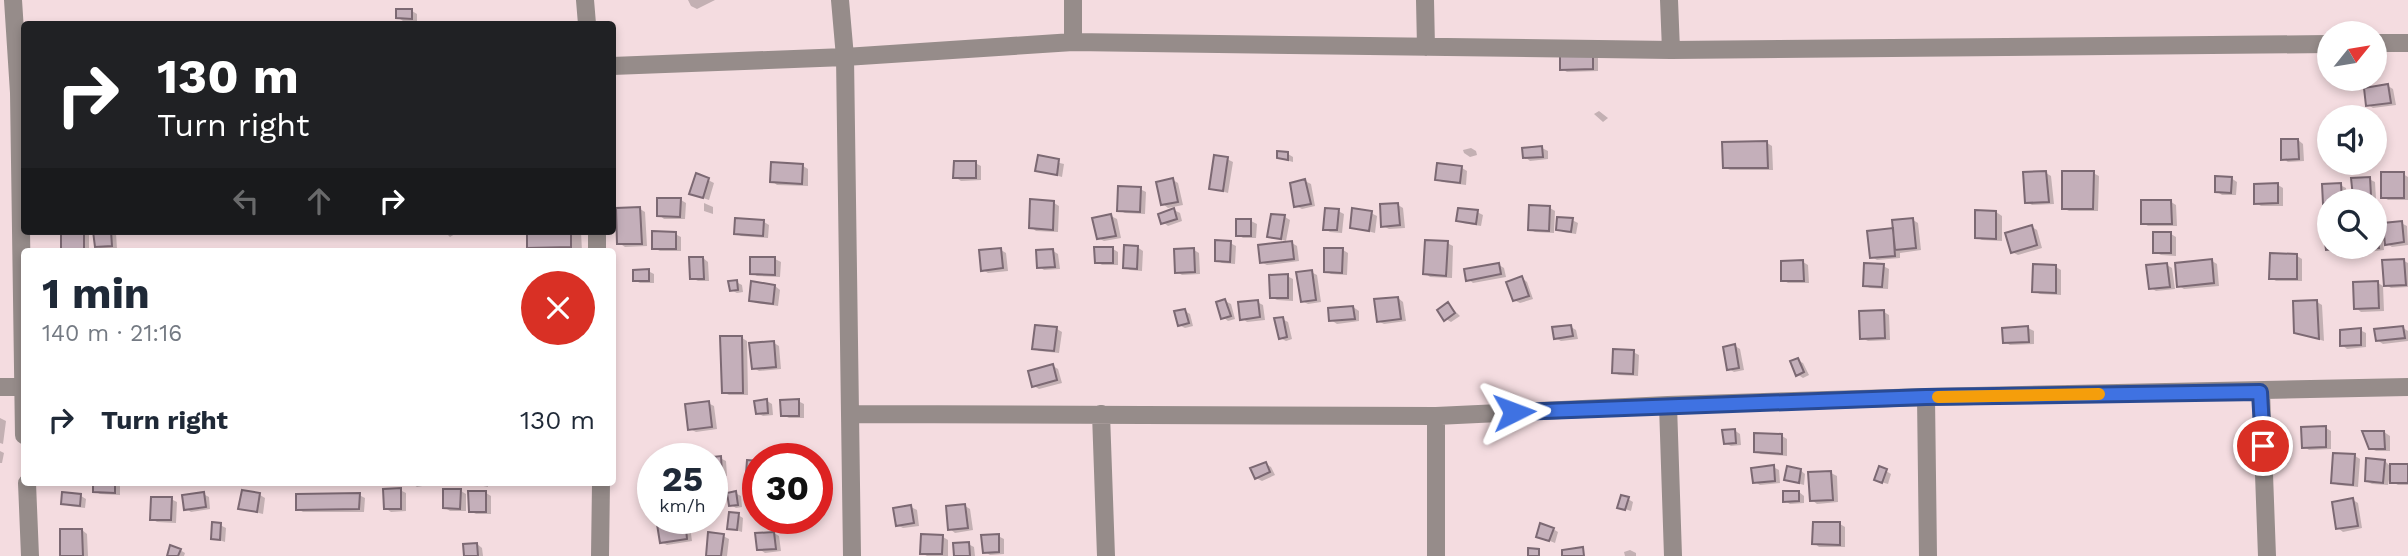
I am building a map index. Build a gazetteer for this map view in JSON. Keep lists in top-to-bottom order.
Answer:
{
  "north": "top right",
  "page": {
    "turn": ["130 m", "Turn right"],
    "heading": ["1 min", "140 m · 21:16"],
    "list": [
      {
        "name": "Turn right",
        "value": "130 m"
      }
    ],
    "speed": "25 km/h",
    "limit": "30"
  }
}
